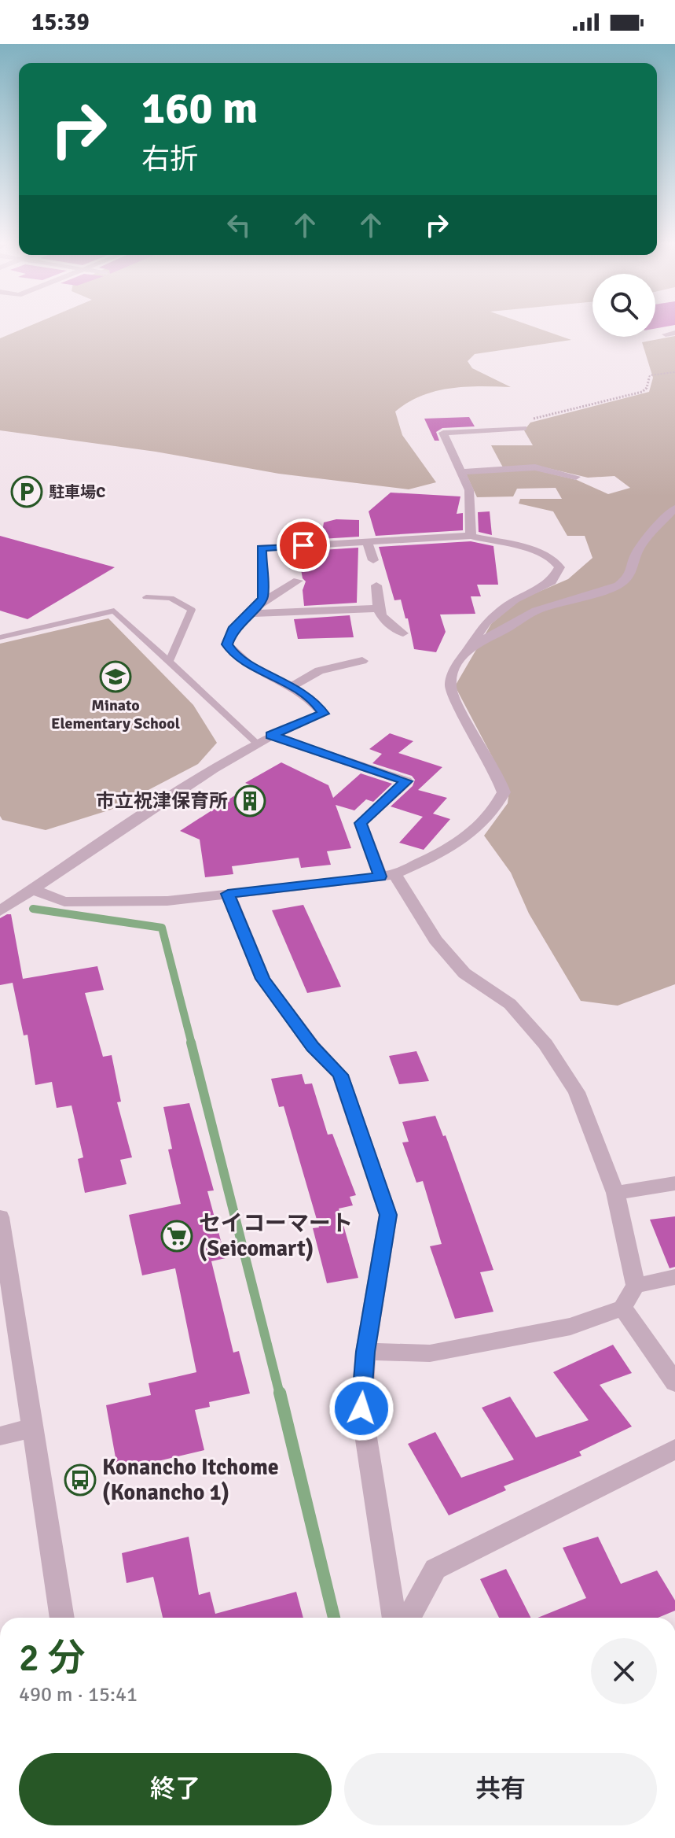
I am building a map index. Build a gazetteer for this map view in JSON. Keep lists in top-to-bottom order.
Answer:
{
  "places": {
    "parking": ["駐車場C"],
    "school or university": ["Minato Elementary School"],
    "building": ["市立祝津保育所"],
    "supermarket": ["セイコーマート (Seicomart)"],
    "bus stop": ["Konancho Itchome (Konancho 1)"]
  },
  "page": {
    "status": "15:39",
    "turn": ["160 m", "右折"],
    "heading": ["2 分", "490 m · 15:41"],
    "buttons": ["終了", "共有"]
  }
}
